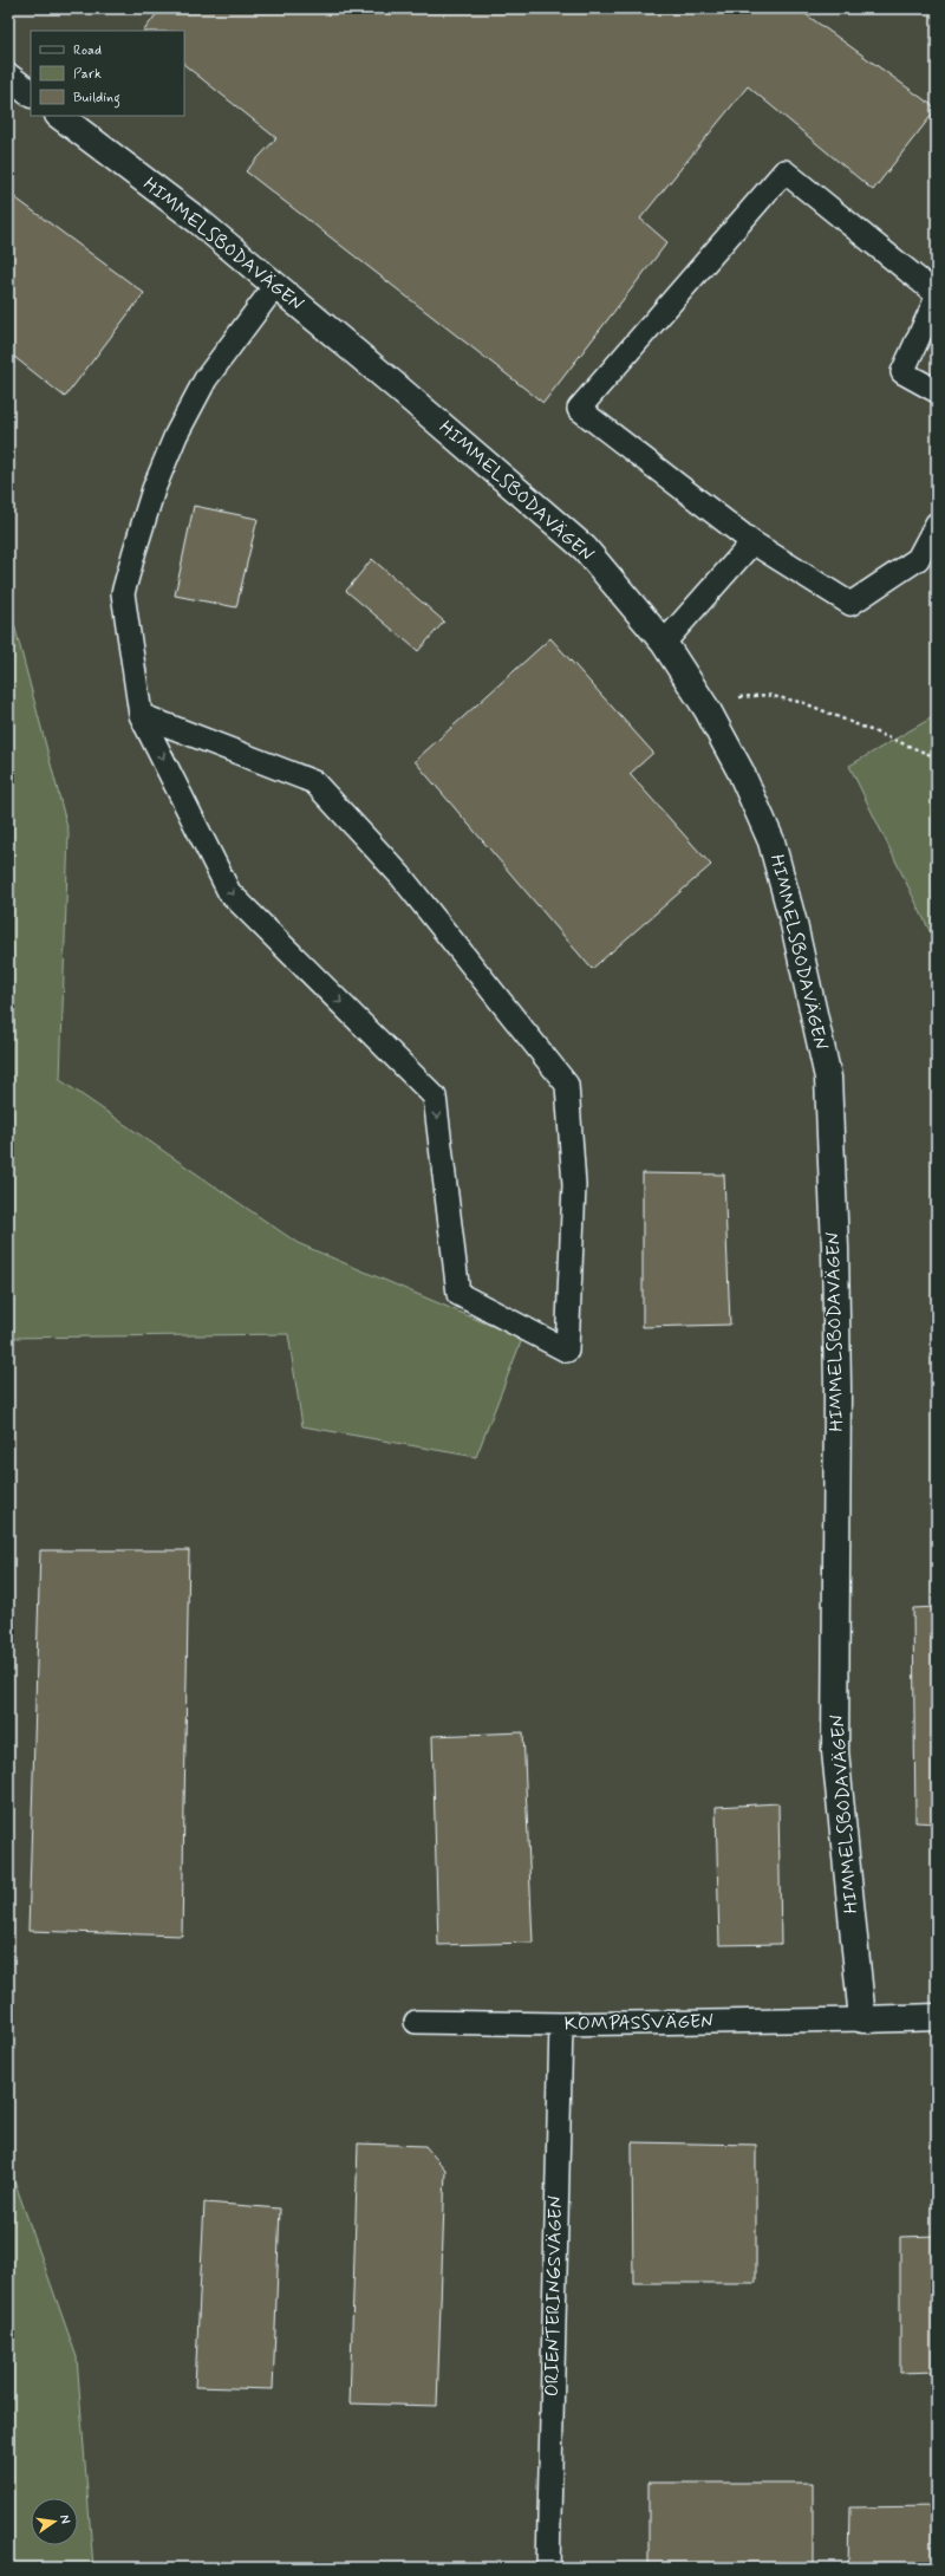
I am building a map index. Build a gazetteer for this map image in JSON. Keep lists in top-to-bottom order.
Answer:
{
  "streets": {
    "street": ["HIMMELSBODAVÄGEN"],
    "lane": ["KOMPASSVÄGEN", "ORIENTERINGSVÄGEN"]
  },
  "crossings": [
    ["HIMMELSBODAVÄGEN", "KOMPASSVÄGEN"],
    ["KOMPASSVÄGEN", "ORIENTERINGSVÄGEN"]
  ],
  "legend": ["Road", "Park", "Building"],
  "north": "right"
}
